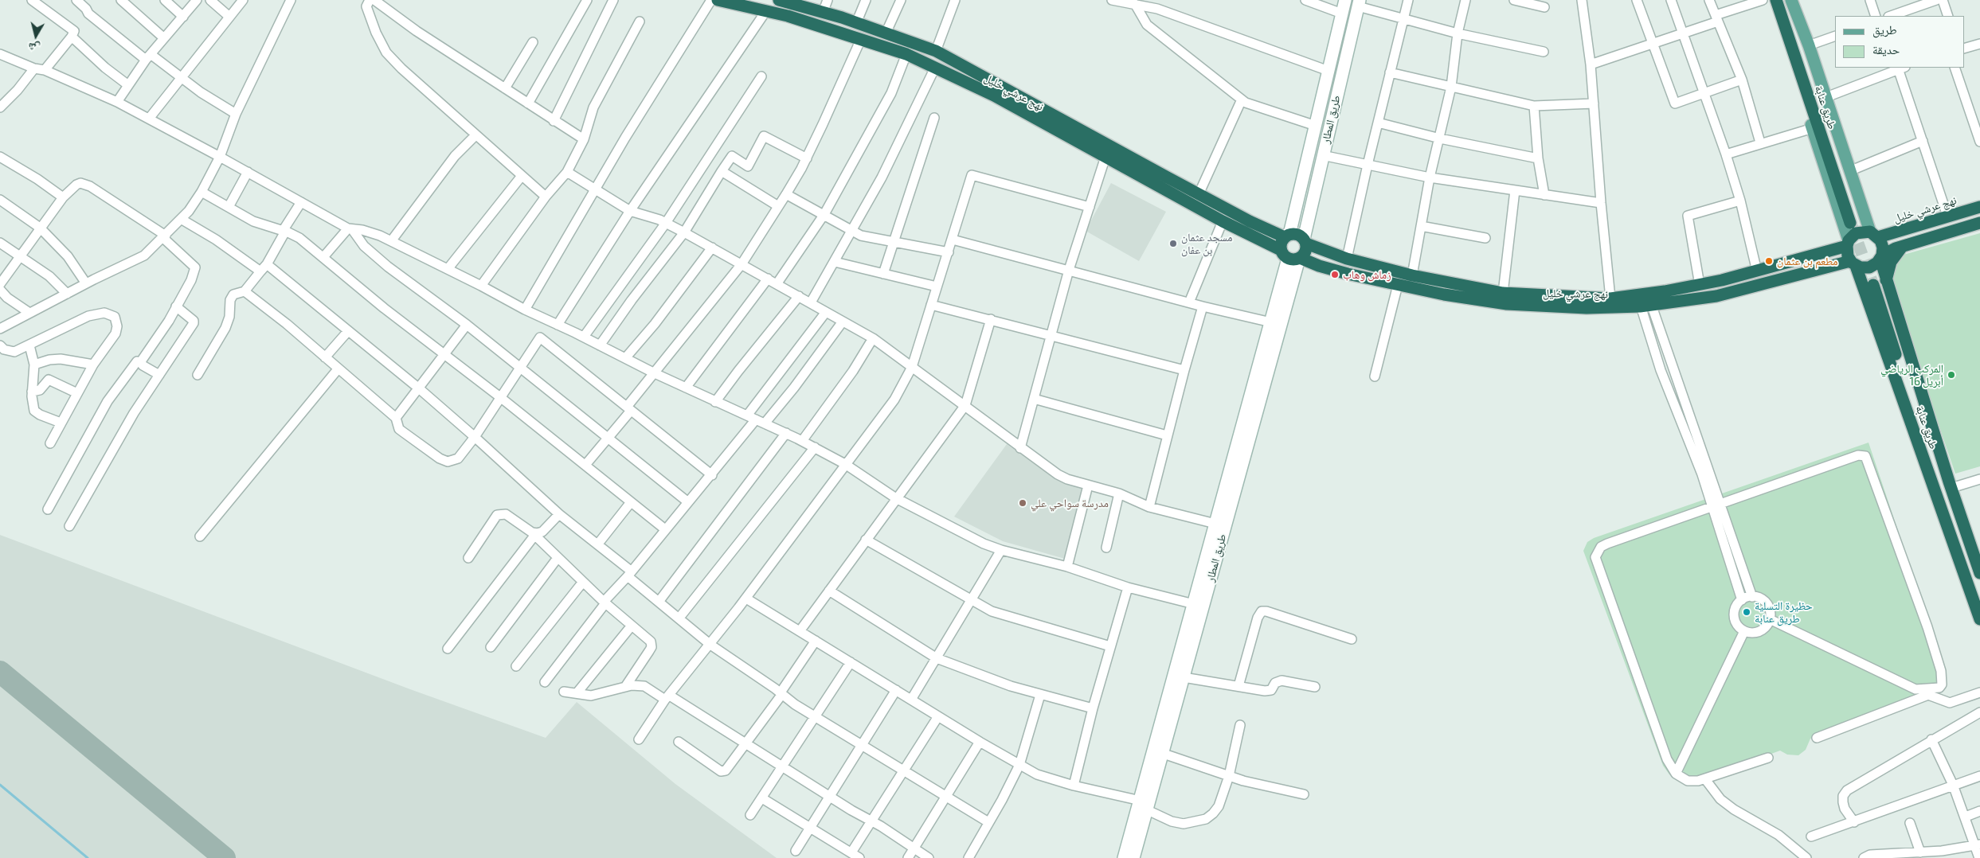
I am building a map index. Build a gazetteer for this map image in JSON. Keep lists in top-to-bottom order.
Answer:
{
  "streets": {
    "highway": ["نهج عرشي خليل", "طريق عنابة"],
    "main road": ["طريق المطار"]
  },
  "crossings": [
    ["نهج عرشي خليل", "طريق عنابة"],
    ["نهج عرشي خليل", "طريق المطار"]
  ],
  "places": [
    "مسجد عثمان بن عفان",
    "مطعم بن عثمان",
    "زماش وهاب",
    "المركب الرياضي 16 أبريل",
    "مدرسة سواحي علي",
    "حظيرة التسلية طريق عنابة"
  ],
  "legend": ["طريق", "حديقة"],
  "north": "bottom"
}
